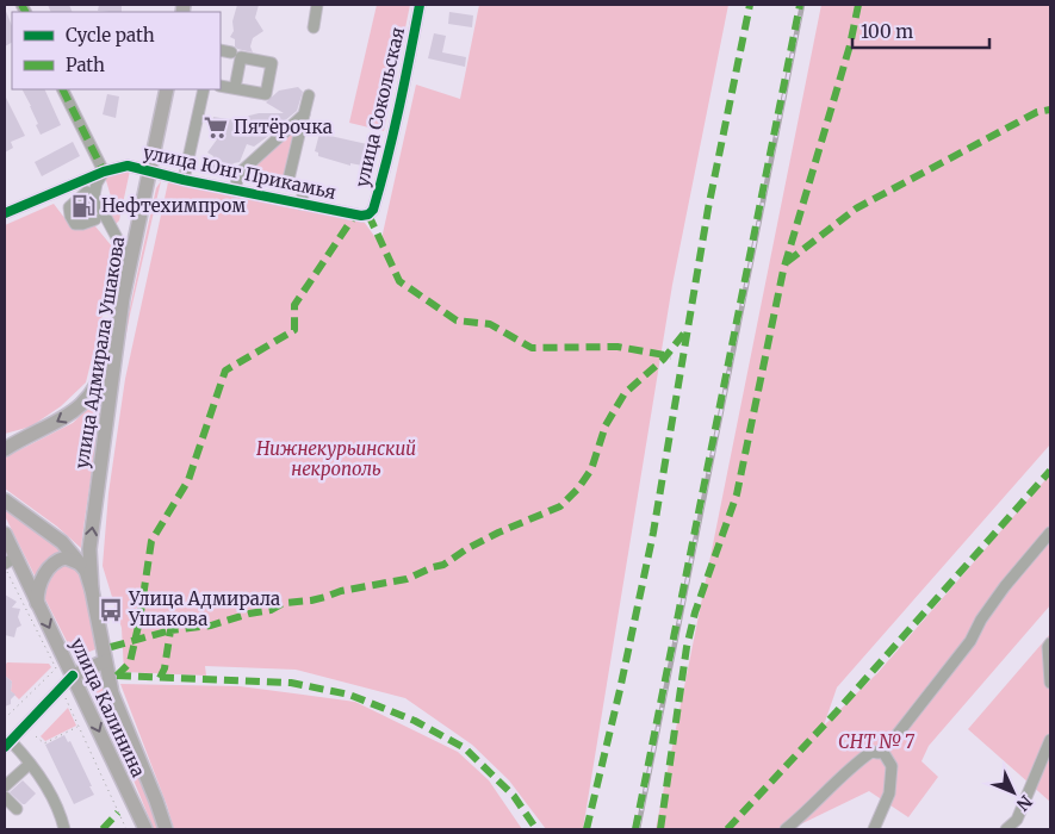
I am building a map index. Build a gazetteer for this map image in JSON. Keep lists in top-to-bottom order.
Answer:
{
  "streets": {
    "main road": ["улица Адмирала Ушакова", "улица Калинина"],
    "street": ["улица Сокольская", "улица Юнг Прикамья"]
  },
  "crossings": [
    ["улица Сокольская", "улица Юнг Прикамья"],
    ["улица Юнг Прикамья", "улица Адмирала Ушакова"],
    ["улица Адмирала Ушакова", "улица Калинина"]
  ],
  "one_way": ["улица Адмирала Ушакова"],
  "parks": ["Нижнекурьинский некрополь", "СНТ № 7"],
  "places": {
    "supermarket": ["Пятёрочка"],
    "fuel station": ["Нефтехимпром"],
    "bus stop": ["Улица Адмирала Ушакова"]
  },
  "legend": ["Cycle path", "Path"],
  "scale_bar": "100 m",
  "north": "bottom right"
}
